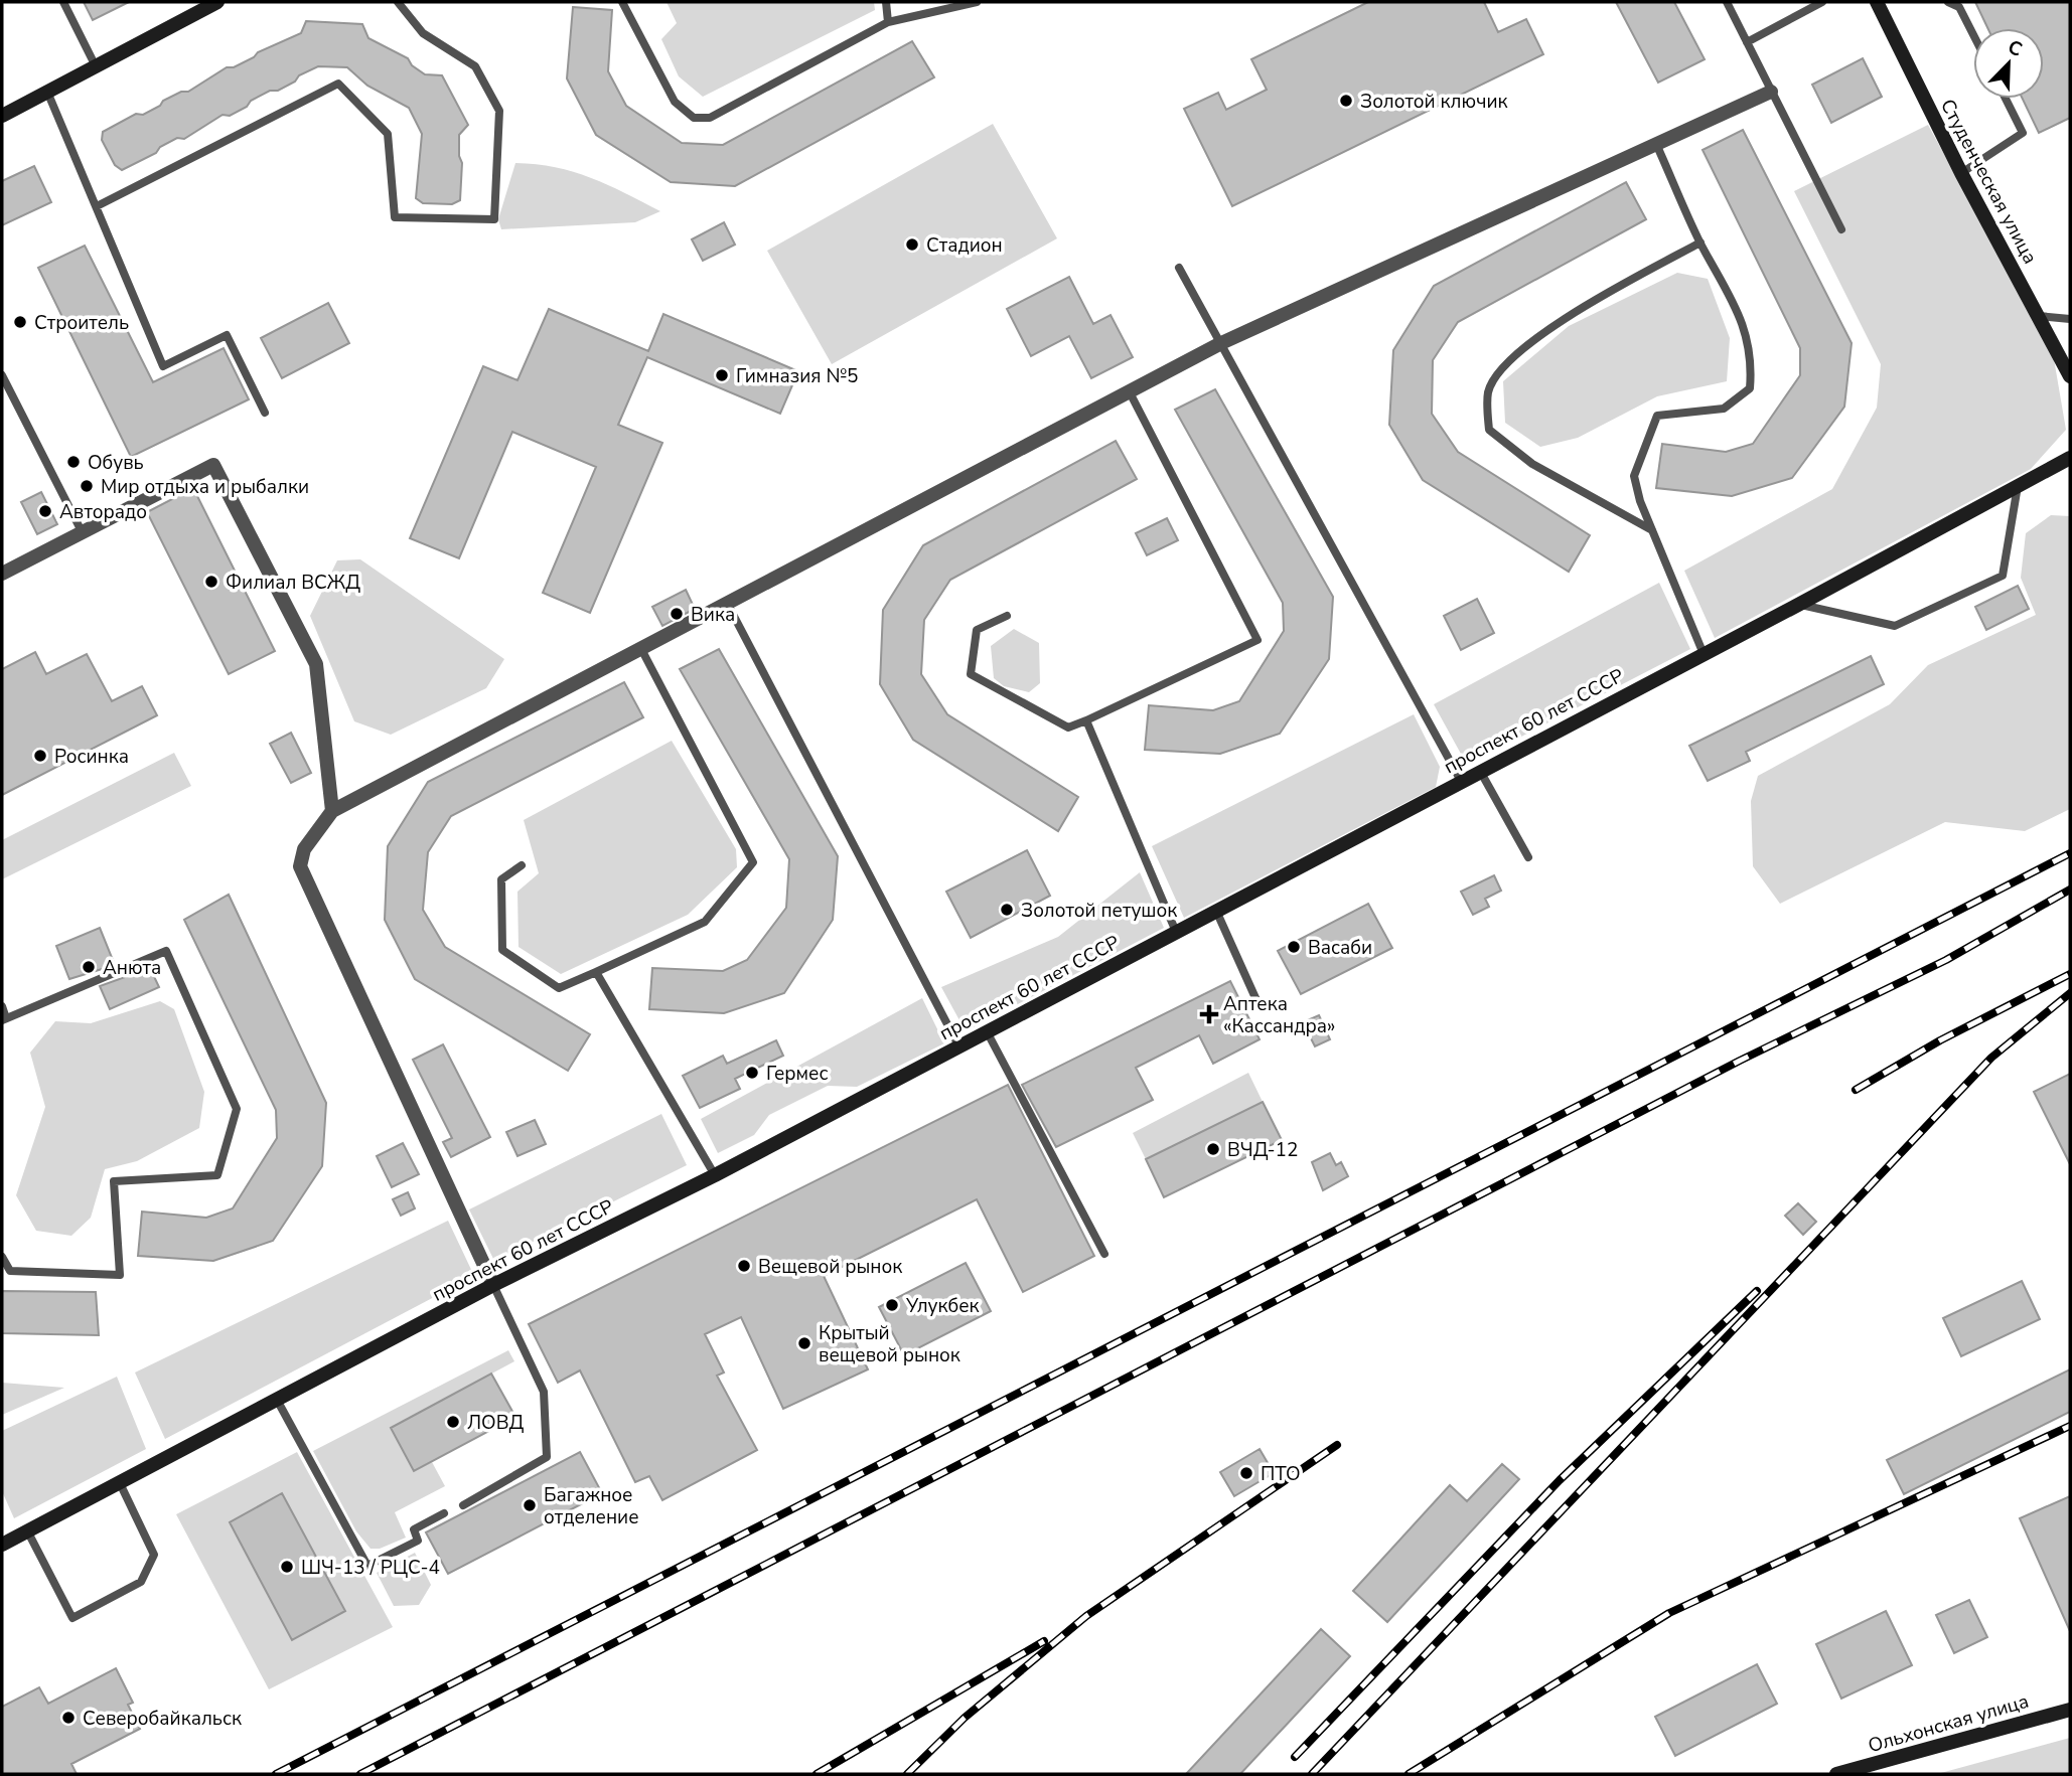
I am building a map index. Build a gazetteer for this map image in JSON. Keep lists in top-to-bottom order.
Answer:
{
  "streets": {
    "street": ["Студенческая улица", "проспект 60 лет СССР", "Ольхонская улица"]
  },
  "places": {
    "other": [
      "Золотой ключик",
      "Стадион",
      "Строитель",
      "Гимназия №5",
      "Обувь",
      "Мир отдыха и рыбалки",
      "Авторадо",
      "Филиал ВСЖД",
      "Вика",
      "Росинка",
      "Золотой петушок",
      "Васаби",
      "Анюта",
      "Гермес",
      "ВЧД-12",
      "Вещевой рынок",
      "Улукбек",
      "Крытый вещевой рынок",
      "ЛОВД",
      "ПТО",
      "Багажное отделение",
      "ШЧ-13 / РЦС-4",
      "Северобайкальск"
    ],
    "health": ["Аптека «Кассандра»"]
  },
  "north": "top right"
}
